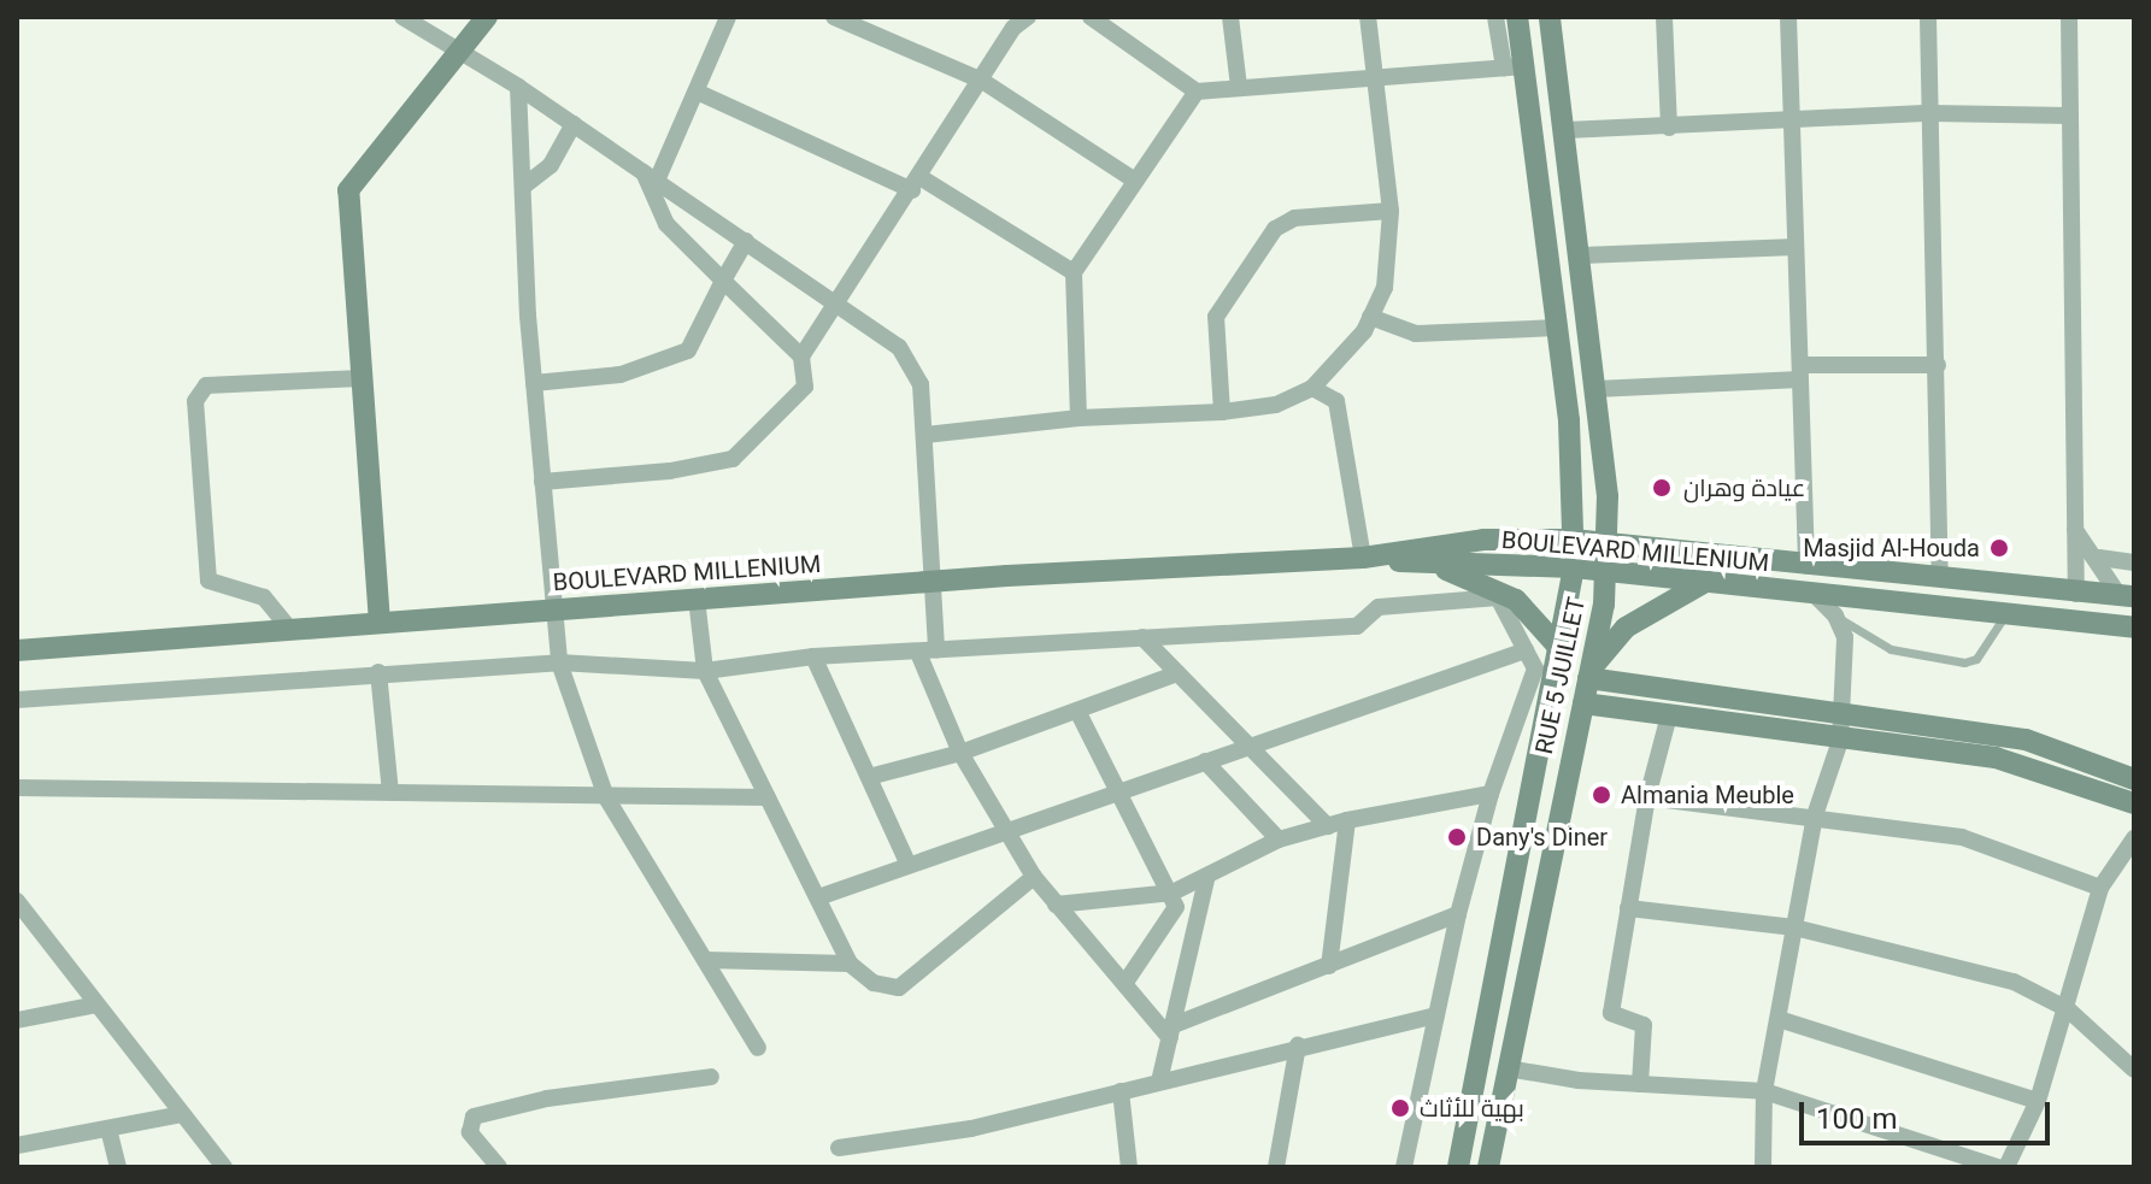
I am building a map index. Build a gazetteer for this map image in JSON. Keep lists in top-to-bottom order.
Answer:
{
  "streets": {
    "main road": ["BOULEVARD MILLENIUM", "RUE 5 JUILLET"]
  },
  "crossings": [
    ["BOULEVARD MILLENIUM", "RUE 5 JUILLET"]
  ],
  "places": [
    "عيادة وهران",
    "Masjid Al-Houda",
    "Almania Meuble",
    "Dany's Diner",
    "بهية للأثاث"
  ],
  "scale_bar": "100 m"
}
